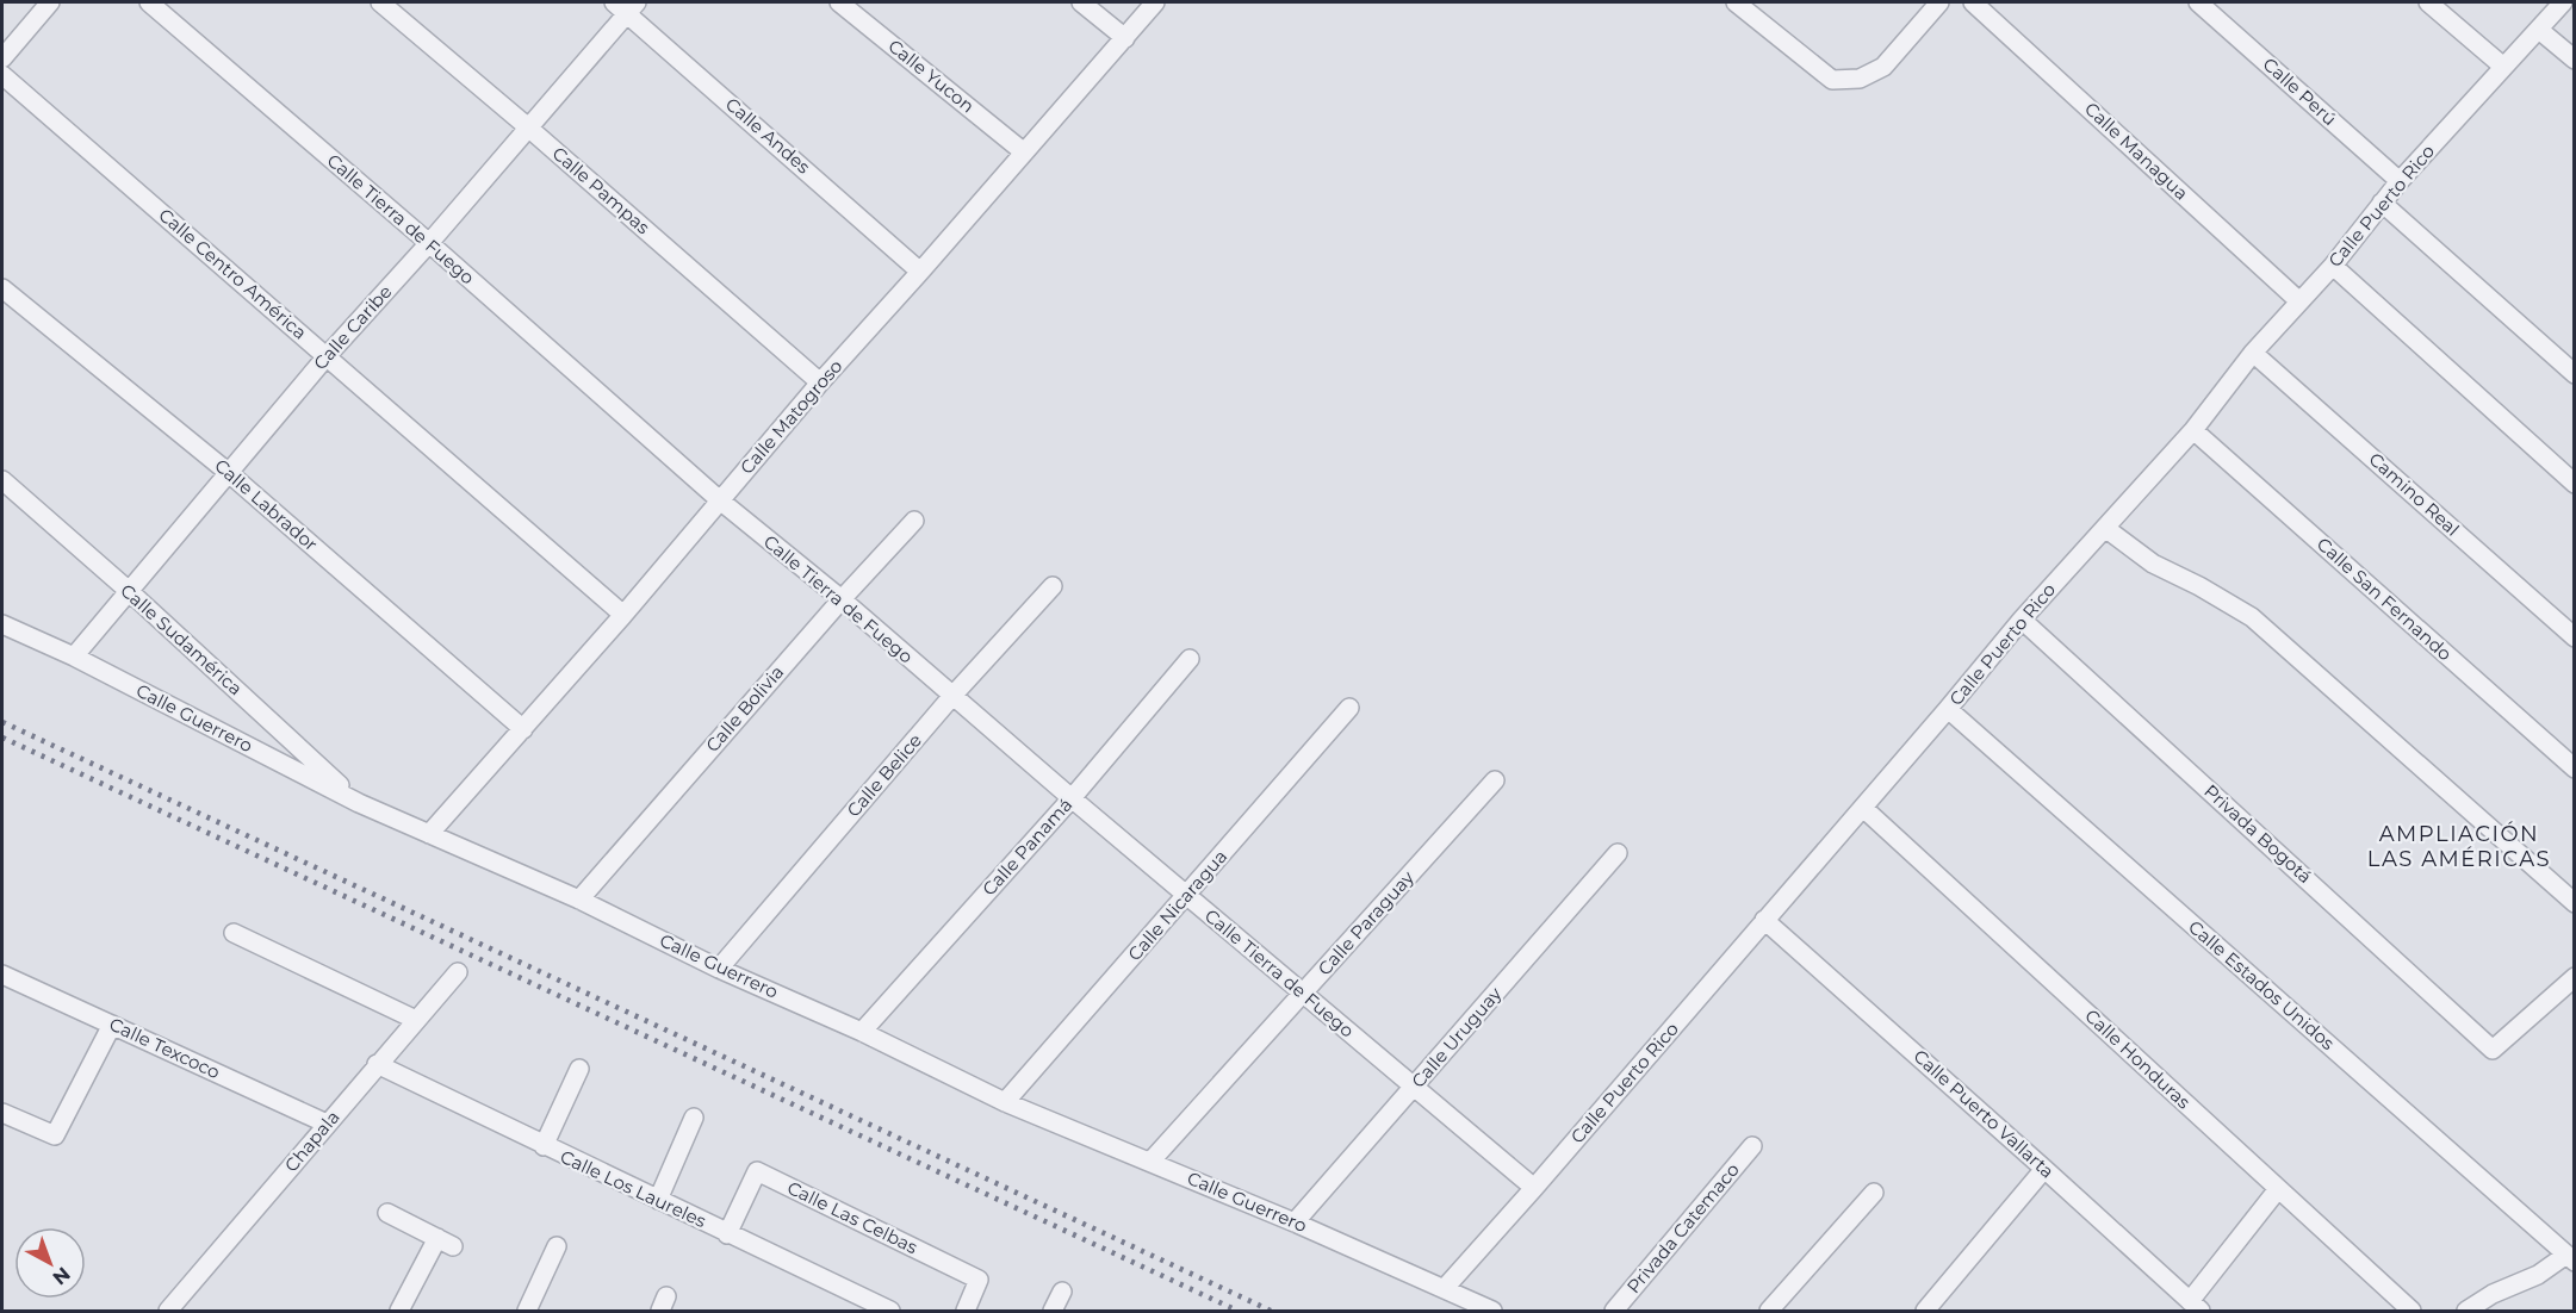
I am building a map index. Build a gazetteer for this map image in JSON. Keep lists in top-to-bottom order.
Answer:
{
  "streets": {
    "street": [
      "Calle Yucon",
      "Calle Perú",
      "Calle Andes",
      "Calle Managua",
      "Calle Pampas",
      "Calle Puerto Rico",
      "Calle Tierra de Fuego",
      "Calle Centro América",
      "Calle Caribe",
      "Calle Matogroso",
      "Camino Real",
      "Calle Labrador",
      "Calle San Fernando",
      "Calle Sudamérica",
      "Calle Bolivia",
      "Calle Guerrero",
      "Calle Belice",
      "Privada Bogotá",
      "Calle Panamá",
      "Calle Nicaragua",
      "Calle Paraguay",
      "Calle Estados Unidos",
      "Calle Uruguay",
      "Calle Texcoco",
      "Calle Honduras",
      "Calle Puerto Vallarta",
      "Chapala",
      "Calle Los Laureles",
      "Calle Las Celbas",
      "Privada Catemaco"
    ]
  },
  "crossings": [
    ["Calle Yucon", "Calle Matogroso"],
    ["Calle Perú", "Calle Puerto Rico"],
    ["Calle Andes", "Calle Caribe"],
    ["Calle Andes", "Calle Matogroso"],
    ["Calle Managua", "Calle Puerto Rico"],
    ["Calle Pampas", "Calle Caribe"],
    ["Calle Pampas", "Calle Matogroso"],
    ["Calle Puerto Rico", "Calle Tierra de Fuego"],
    ["Calle Puerto Rico", "Camino Real"],
    ["Calle Puerto Rico", "Calle San Fernando"],
    ["Calle Puerto Rico", "Calle Guerrero"],
    ["Calle Puerto Rico", "Privada Bogotá"],
    ["Calle Puerto Rico", "Calle Estados Unidos"],
    ["Calle Puerto Rico", "Calle Honduras"],
    ["Calle Puerto Rico", "Calle Puerto Vallarta"],
    ["Calle Tierra de Fuego", "Calle Caribe"],
    ["Calle Tierra de Fuego", "Calle Matogroso"],
    ["Calle Tierra de Fuego", "Calle Bolivia"],
    ["Calle Tierra de Fuego", "Calle Belice"],
    ["Calle Tierra de Fuego", "Calle Panamá"],
    ["Calle Tierra de Fuego", "Calle Nicaragua"],
    ["Calle Tierra de Fuego", "Calle Paraguay"],
    ["Calle Tierra de Fuego", "Calle Uruguay"],
    ["Calle Centro América", "Calle Caribe"],
    ["Calle Centro América", "Calle Matogroso"],
    ["Calle Caribe", "Calle Labrador"],
    ["Calle Caribe", "Calle Sudamérica"],
    ["Calle Caribe", "Calle Guerrero"],
    ["Calle Matogroso", "Calle Labrador"],
    ["Calle Matogroso", "Calle Guerrero"],
    ["Calle Sudamérica", "Calle Guerrero"],
    ["Calle Bolivia", "Calle Guerrero"],
    ["Calle Guerrero", "Calle Belice"],
    ["Calle Guerrero", "Calle Panamá"],
    ["Calle Guerrero", "Calle Nicaragua"],
    ["Calle Guerrero", "Calle Paraguay"],
    ["Calle Guerrero", "Calle Uruguay"],
    ["Calle Texcoco", "Chapala"],
    ["Chapala", "Calle Los Laureles"],
    ["Calle Los Laureles", "Calle Las Celbas"]
  ],
  "districts": ["AMPLIACIÓN LAS AMÉRICAS"],
  "north": "bottom right"
}
